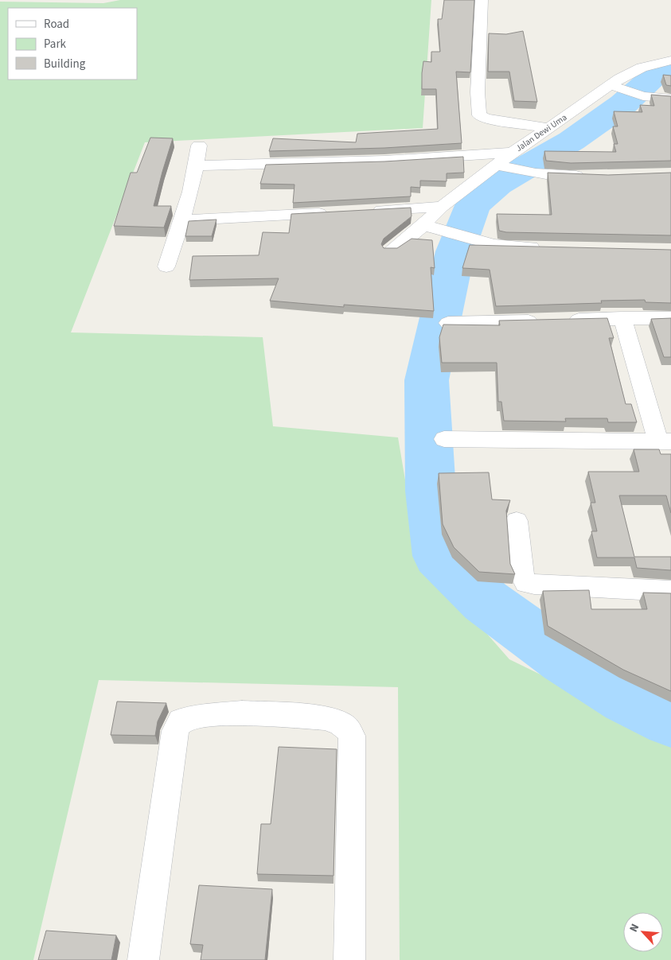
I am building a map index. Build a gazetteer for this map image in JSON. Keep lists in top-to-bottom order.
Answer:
{
  "streets": {
    "street": ["Jalan Dewi Uma"]
  },
  "legend": ["Road", "Park", "Building"],
  "north": "top left"
}
